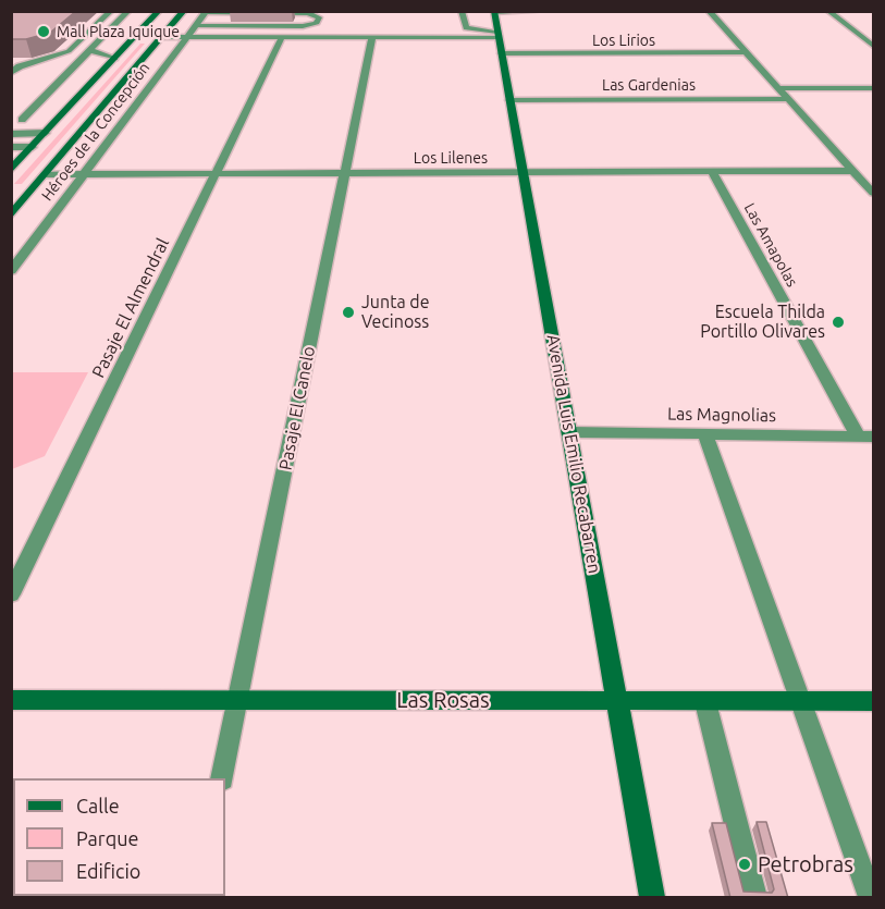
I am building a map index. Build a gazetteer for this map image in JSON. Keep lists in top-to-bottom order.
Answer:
{
  "streets": {
    "street": [
      "Los Lirios",
      "Las Gardenias",
      "Héroes de la Concepción",
      "Los Lilenes",
      "Las Amapolas",
      "Pasaje El Almendral",
      "Pasaje El Canelo",
      "Las Magnolias",
      "Avenida Luis Emilio Recabarren",
      "Las Rosas"
    ]
  },
  "crossings": [
    ["Los Lirios", "Avenida Luis Emilio Recabarren"],
    ["Las Gardenias", "Avenida Luis Emilio Recabarren"],
    ["Héroes de la Concepción", "Los Lilenes"],
    ["Los Lilenes", "Las Amapolas"],
    ["Los Lilenes", "Pasaje El Almendral"],
    ["Los Lilenes", "Pasaje El Canelo"],
    ["Los Lilenes", "Avenida Luis Emilio Recabarren"],
    ["Las Amapolas", "Las Magnolias"],
    ["Pasaje El Canelo", "Las Rosas"],
    ["Las Magnolias", "Avenida Luis Emilio Recabarren"],
    ["Avenida Luis Emilio Recabarren", "Las Rosas"]
  ],
  "places": [
    "Mall Plaza Iquique",
    "Junta de Vecinoss",
    "Escuela Thilda Portillo Olivares",
    "Petrobras"
  ],
  "legend": ["Calle", "Parque", "Edificio"]
}
